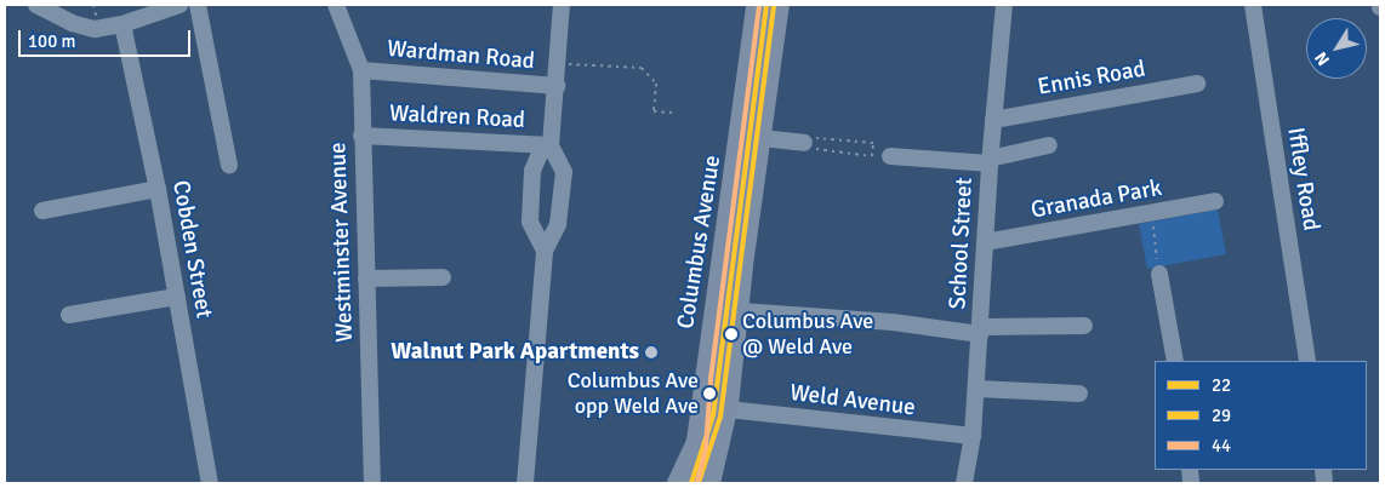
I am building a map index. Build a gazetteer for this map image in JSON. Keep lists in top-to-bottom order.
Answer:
{
  "streets": {
    "main road": ["Columbus Avenue"],
    "street": [
      "Wardman Road",
      "Ennis Road",
      "Waldren Road",
      "Iffley Road",
      "Granada Park",
      "Westminster Avenue",
      "School Street",
      "Cobden Street",
      "Weld Avenue"
    ]
  },
  "crossings": [
    ["Wardman Road", "Westminster Avenue"],
    ["Ennis Road", "School Street"],
    ["Waldren Road", "Westminster Avenue"],
    ["Granada Park", "School Street"],
    ["Columbus Avenue", "Weld Avenue"],
    ["School Street", "Weld Avenue"]
  ],
  "places": ["Columbus Ave @ Weld Ave", "Walnut Park Apartments", "Columbus Ave opp Weld Ave"],
  "lines": ["transit line 22", "transit line 44", "transit line 29"],
  "legend": ["22", "29", "44"],
  "scale_bar": "100 m",
  "north": "bottom left"
}
